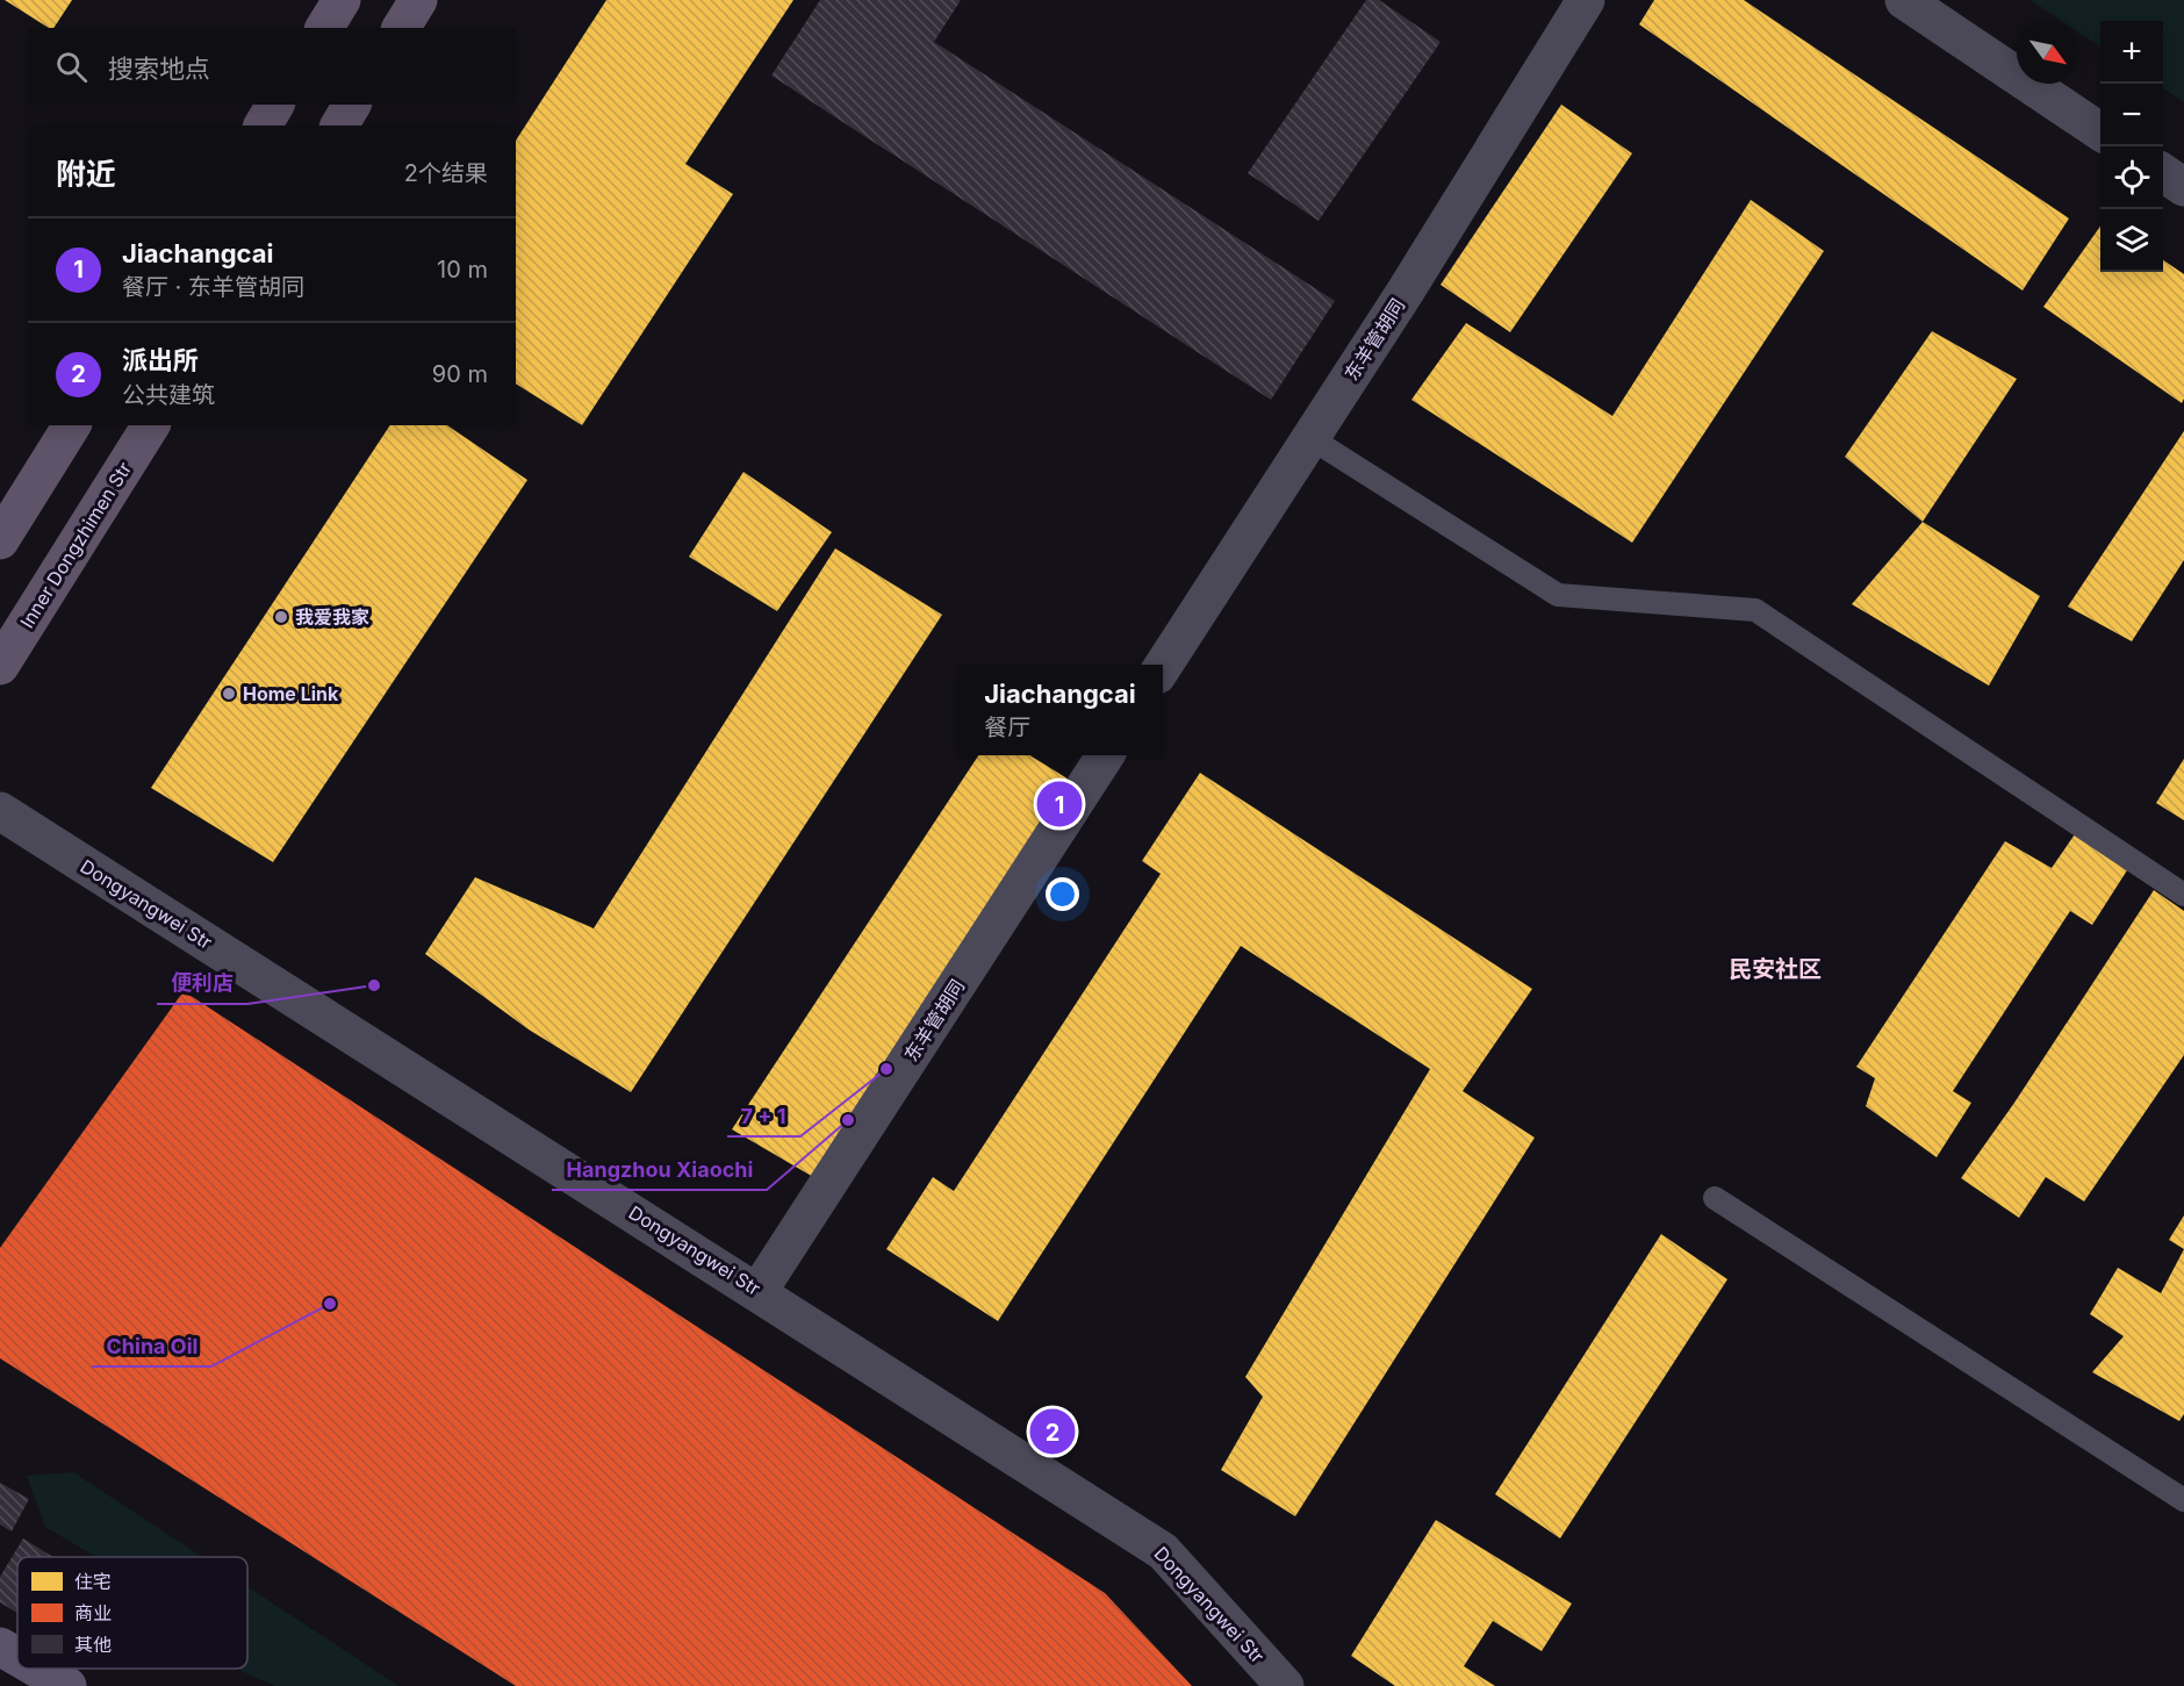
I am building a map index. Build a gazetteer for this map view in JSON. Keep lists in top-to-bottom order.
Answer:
{
  "streets": {
    "main road": ["Inner Dongzhimen Str"],
    "street": ["东羊管胡同", "Dongyangwei Str"]
  },
  "crossings": [
    ["东羊管胡同", "Dongyangwei Str"]
  ],
  "districts": ["民安社区"],
  "places": [
    "我爱我家",
    "Home Link",
    "便利店",
    "7 + 1",
    "Hangzhou Xiaochi",
    "China Oil"
  ],
  "legend": ["住宅", "商业", "其他"],
  "north": "bottom right",
  "page": {
    "map_buttons": ["+", "−"],
    "search": "搜索地点",
    "heading": ["附近", "2个结果"],
    "list": [
      {
        "mark": "1",
        "name": "Jiachangcai",
        "note": "餐厅 · 东羊管胡同",
        "value": "10 m"
      },
      {
        "mark": "2",
        "name": "派出所",
        "note": "公共建筑",
        "value": "90 m"
      }
    ],
    "popup": ["Jiachangcai", "餐厅"],
    "pins": ["1", "2"]
  }
}
